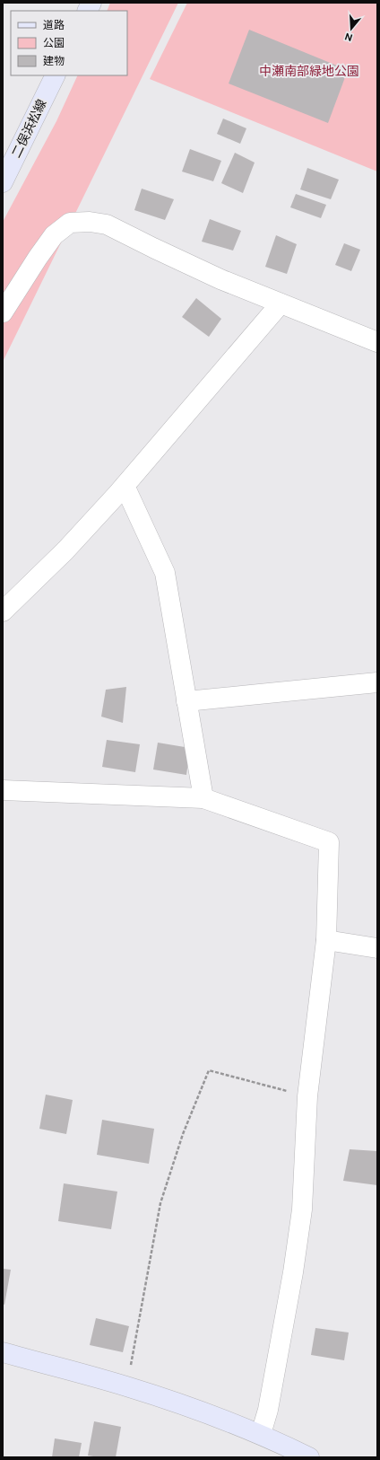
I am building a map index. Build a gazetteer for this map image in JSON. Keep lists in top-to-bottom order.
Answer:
{
  "streets": {
    "street": ["二俣浜松線"]
  },
  "parks": ["中瀬南部緑地公園"],
  "legend": ["道路", "公園", "建物"],
  "north": "bottom"
}
